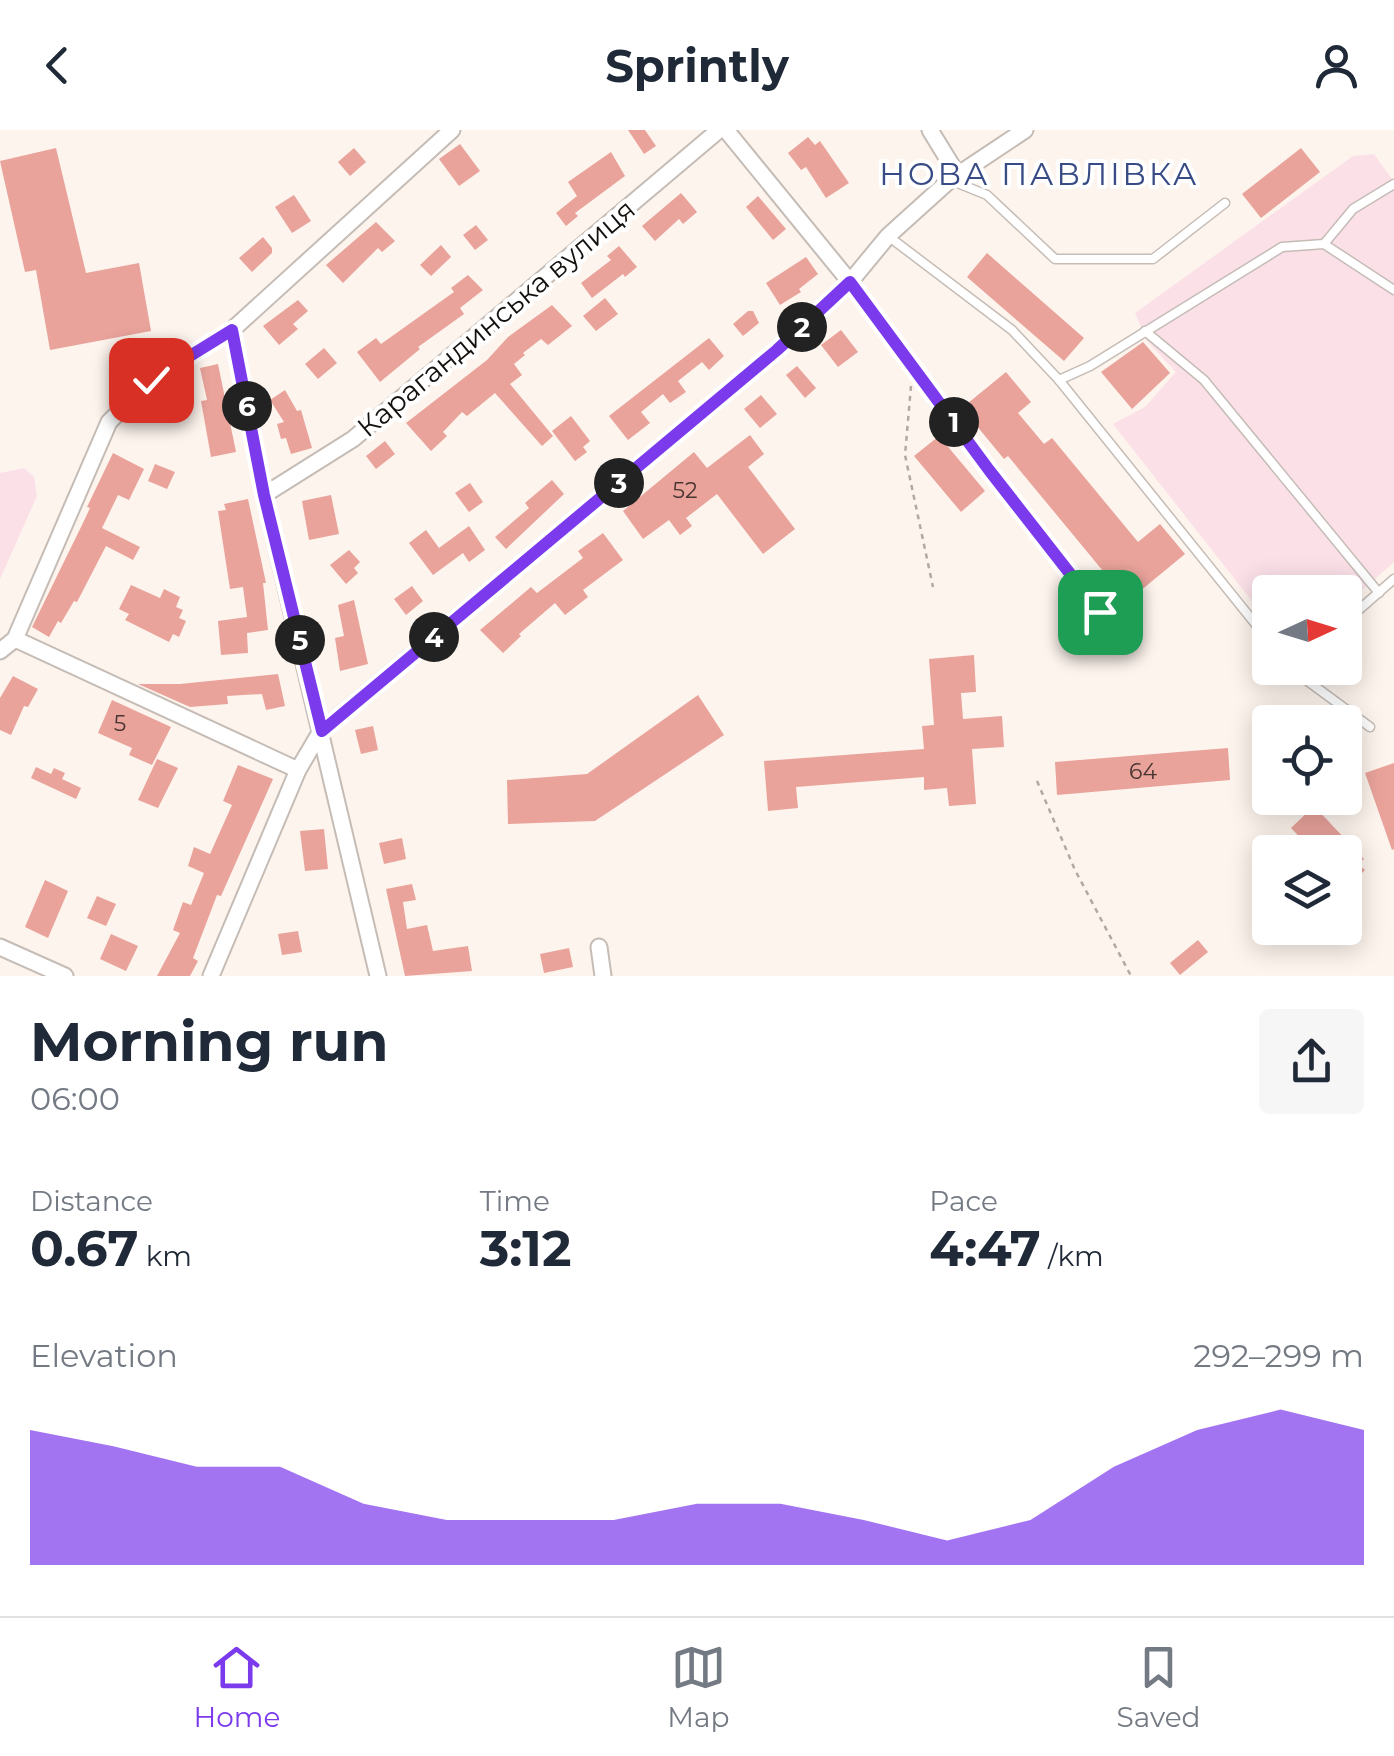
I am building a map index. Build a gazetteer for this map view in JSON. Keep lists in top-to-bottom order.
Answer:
{
  "streets": {
    "street": ["Карагандинська вулиця"]
  },
  "districts": ["НОВА ПАВЛІВКА"],
  "house_numbers": ["52", "5", "64"],
  "north": "right",
  "page": {
    "header": "Sprintly",
    "pins": [
      "2",
      "6",
      "1",
      "3",
      "4",
      "5"
    ],
    "heading": ["Morning run", "06:00"],
    "stats": [
      ["Distance", "0.67 km"],
      ["Time", "3:12"],
      ["Pace", "4:47 /km"]
    ],
    "chart": ["Elevation", "292–299 m"],
    "tabs": ["Home", "Map", "Saved"]
  }
}
